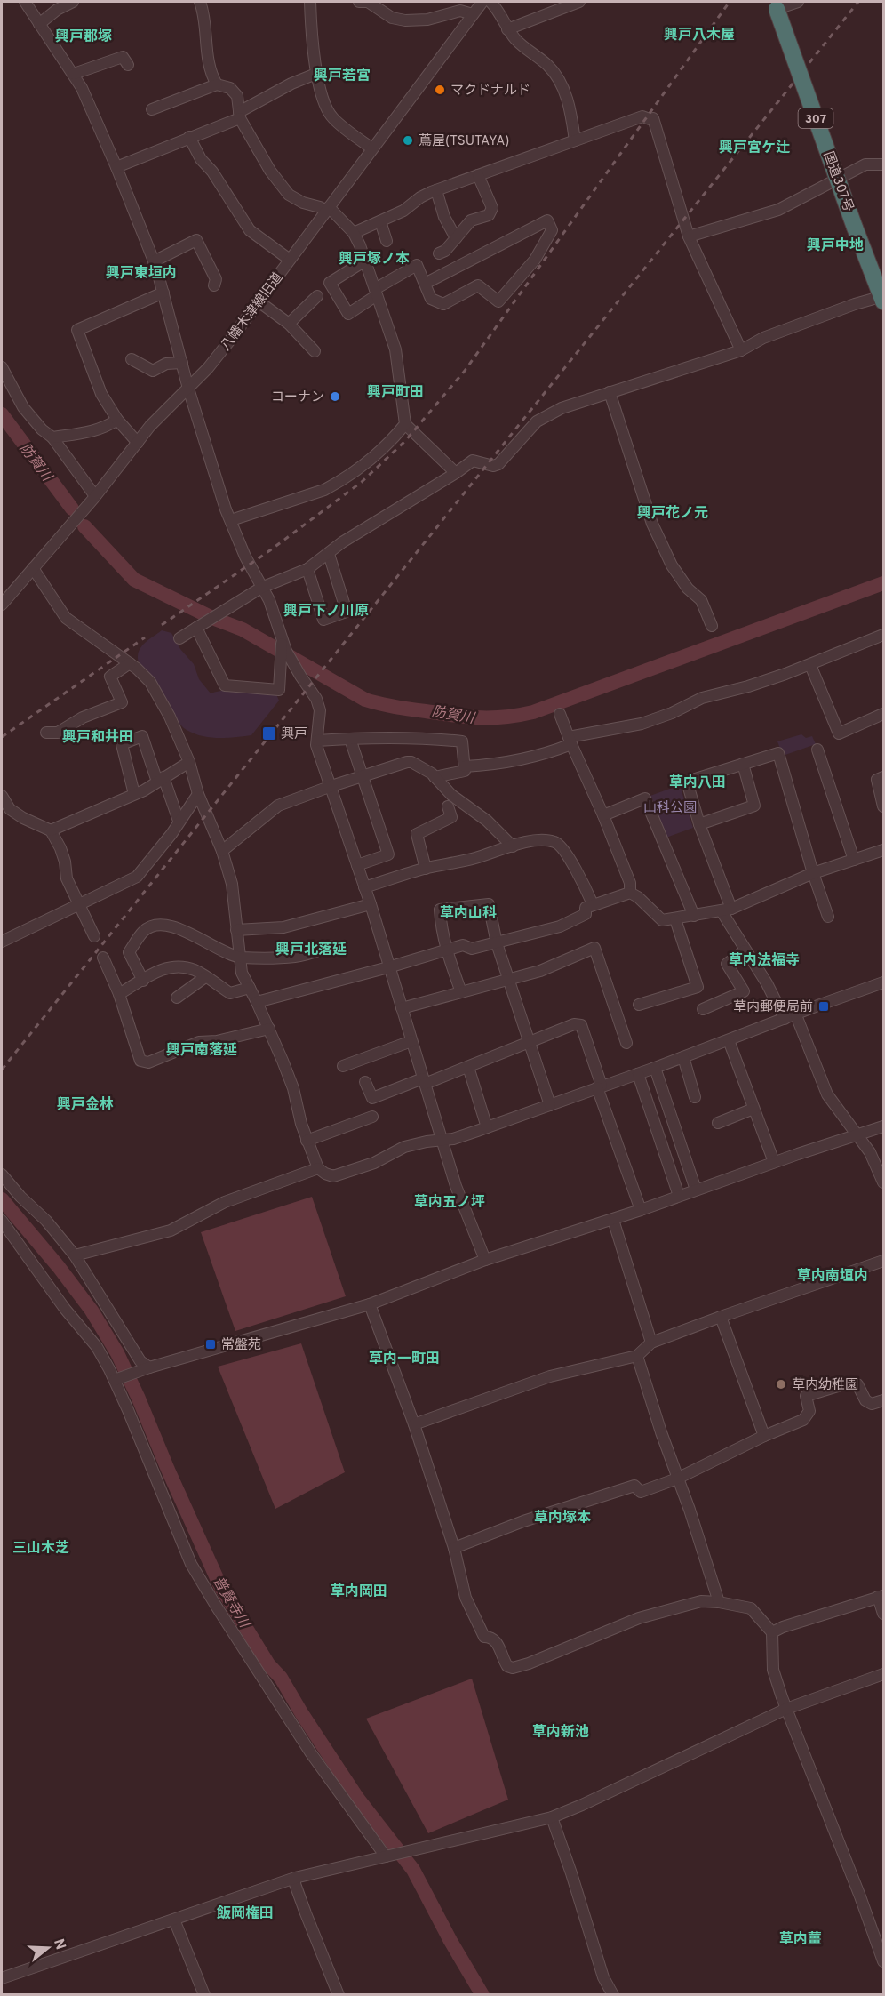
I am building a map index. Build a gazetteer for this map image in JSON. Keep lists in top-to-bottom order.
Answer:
{
  "streets": {
    "highway": ["307", "国道307号"],
    "street": ["八幡木津線旧道"]
  },
  "districts": [
    "興戸八木屋",
    "興戸郡塚",
    "興戸若宮",
    "興戸宮ケ辻",
    "興戸中地",
    "興戸塚ノ本",
    "興戸東垣内",
    "興戸町田",
    "興戸花ノ元",
    "興戸下ノ川原",
    "興戸和井田",
    "草内八田",
    "草内山科",
    "興戸北落延",
    "草内法福寺",
    "興戸南落延",
    "興戸金林",
    "草内五ノ坪",
    "草内南垣内",
    "草内一町田",
    "草内塚本",
    "三山木芝",
    "草内岡田",
    "草内新池",
    "飯岡権田",
    "草内薑"
  ],
  "water": ["防賀川", "普賢寺川"],
  "parks": ["山科公園"],
  "places": {
    "other": [
      "マクドナルド",
      "蔦屋(TSUTAYA)",
      "コーナン",
      "草内幼稚園"
    ],
    "transit": ["興戸", "草内郵便局前", "常盤苑"]
  },
  "north": "right"
}
